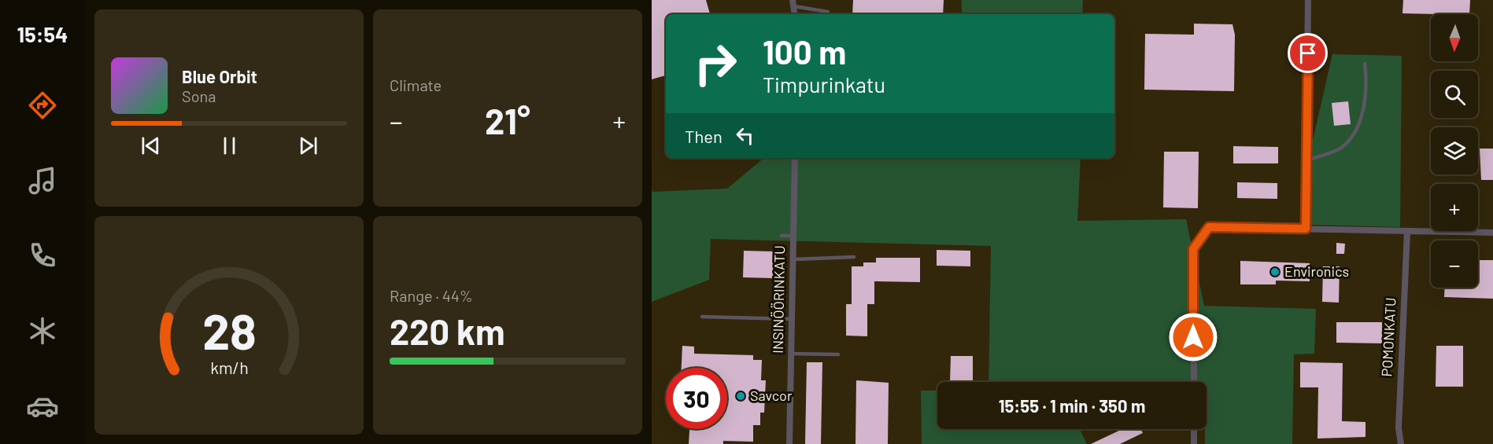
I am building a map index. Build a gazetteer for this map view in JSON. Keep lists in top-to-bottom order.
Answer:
{
  "streets": {
    "street": ["INSINÖÖRINKATU", "POMONKATU"]
  },
  "places": ["Environics", "Savcor"],
  "north": "bottom",
  "page": {
    "tabs": "15:54",
    "tile": [
      "Climate",
      ["Range · 44%", "220 km"]
    ],
    "map_buttons": ["+", "−"],
    "turn": ["100 m", "Timpurinkatu"],
    "song": ["Blue Orbit", "Sona"],
    "heat": ["−", "21°", "+"],
    "then": "Then",
    "limit": "30",
    "trip": "15:55 · 1 min · 350 m",
    "gauge": ["28", "km/h"]
  }
}
